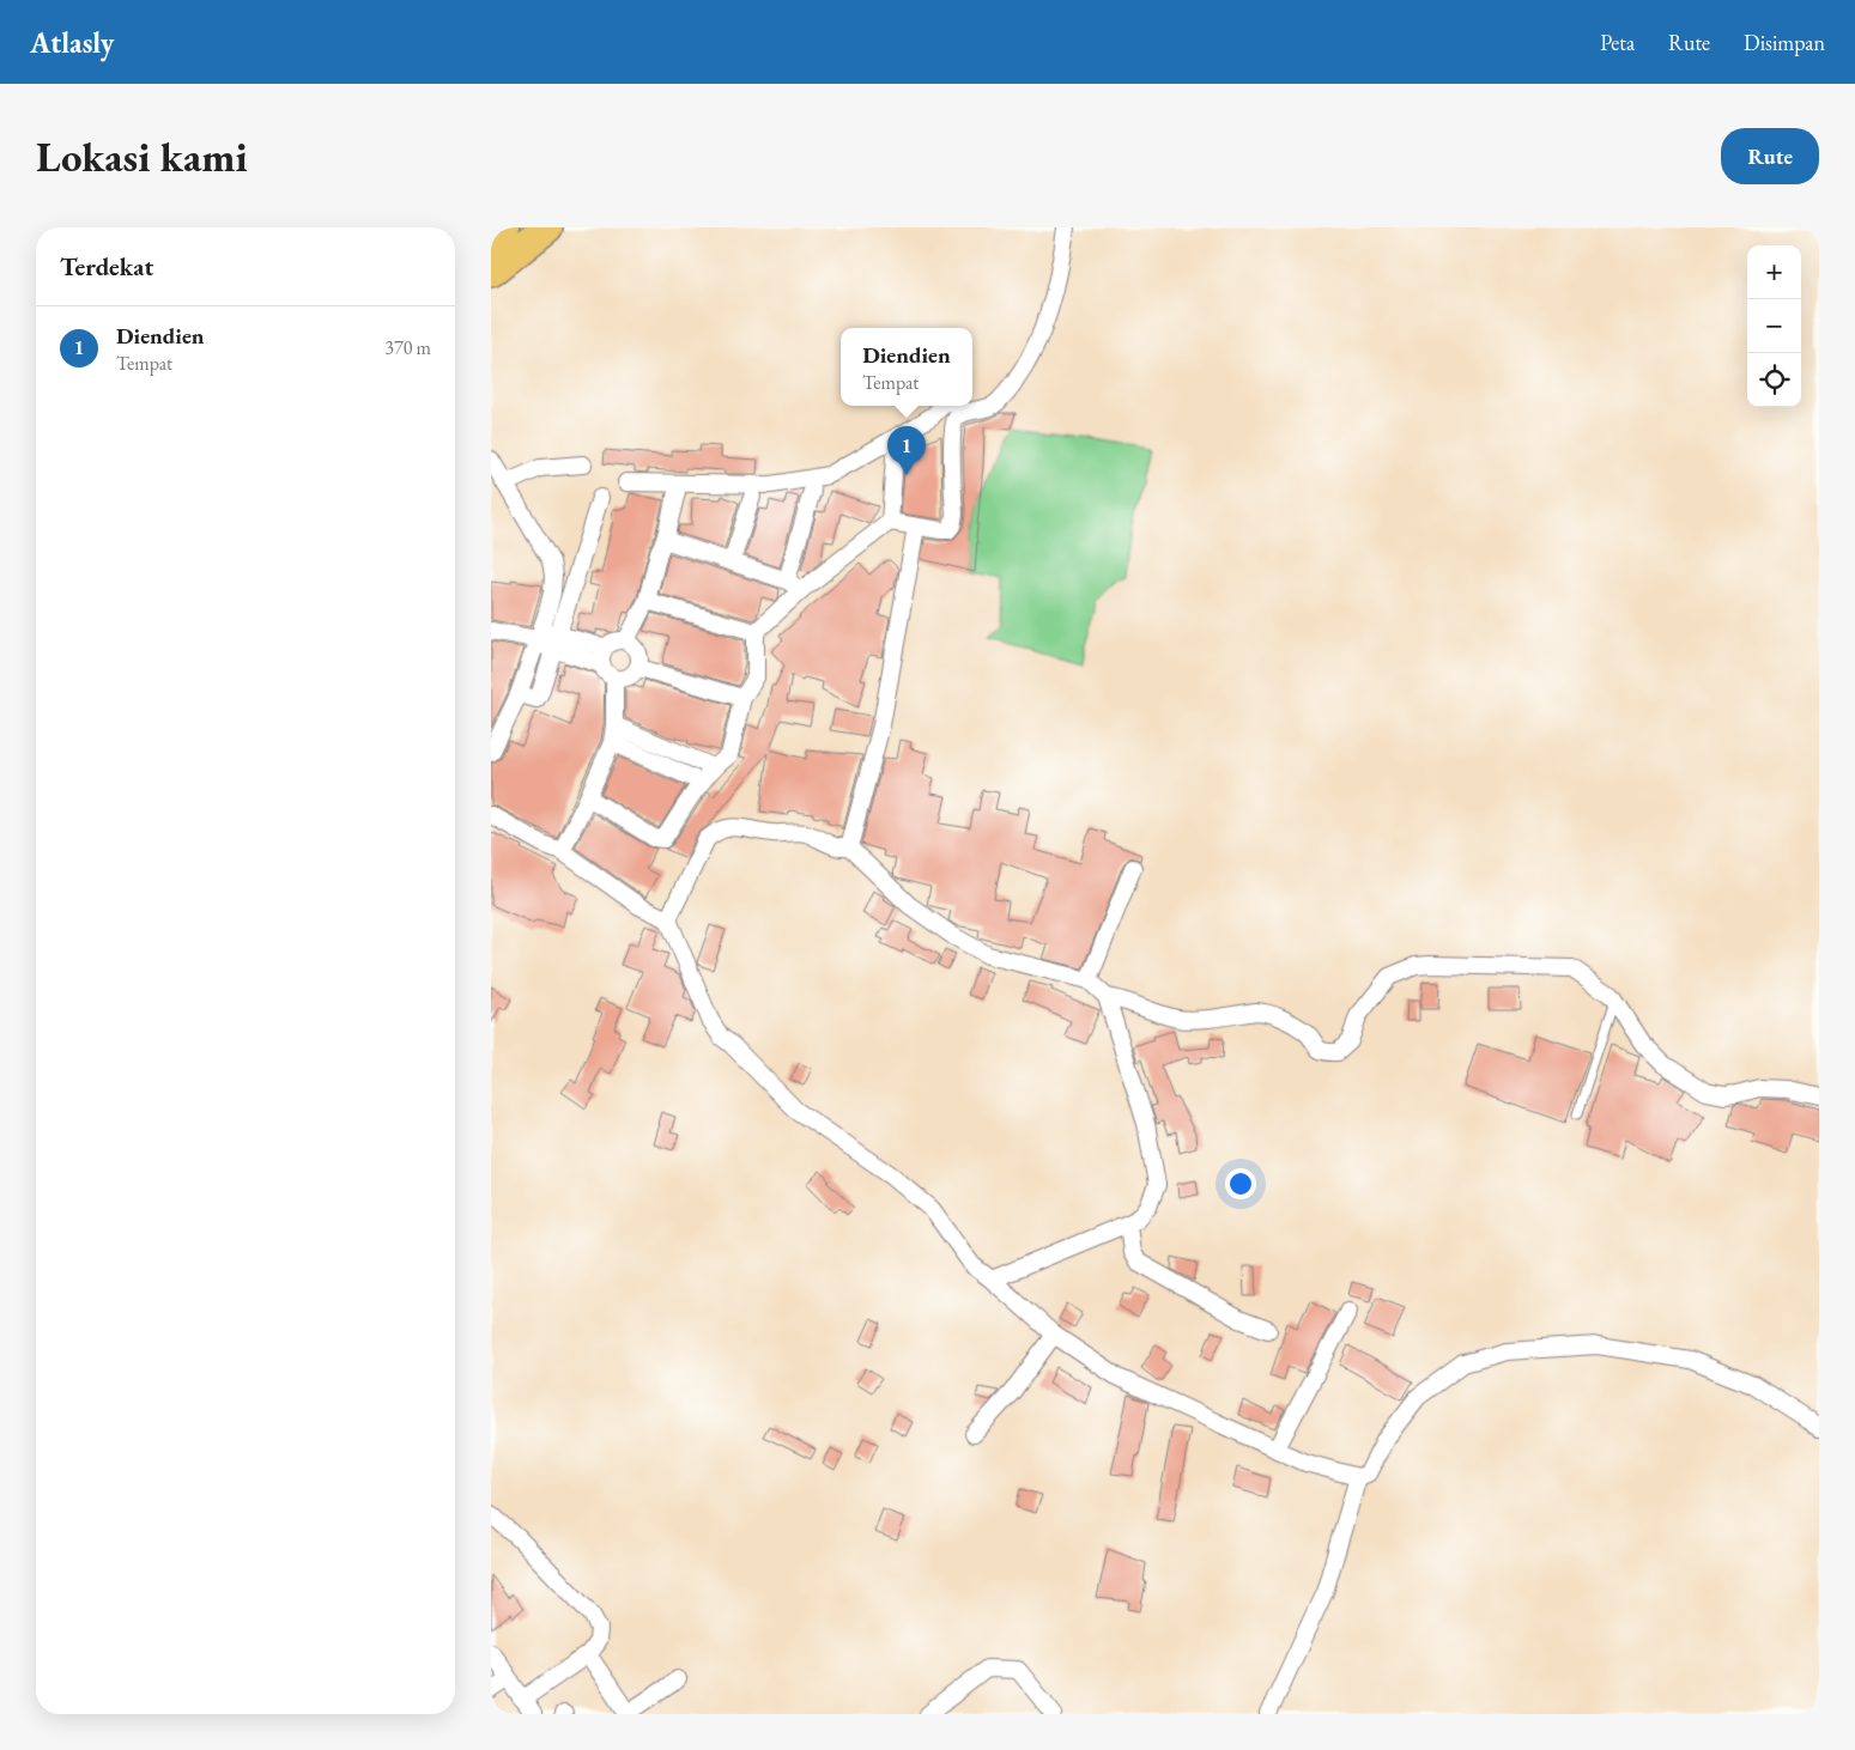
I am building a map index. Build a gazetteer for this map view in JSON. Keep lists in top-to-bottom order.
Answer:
{
  "page": {
    "header": "Atlasly",
    "nav": ["Peta", "Rute", "Disimpan"],
    "buttons": "Rute",
    "title": "Lokasi kami",
    "heading": "Terdekat",
    "map_buttons": ["+", "−"],
    "list": [
      {
        "mark": "1",
        "name": "Diendien",
        "note": "Tempat",
        "value": "370 m"
      }
    ],
    "popup": ["Diendien", "Tempat"],
    "pins": "1"
  }
}
